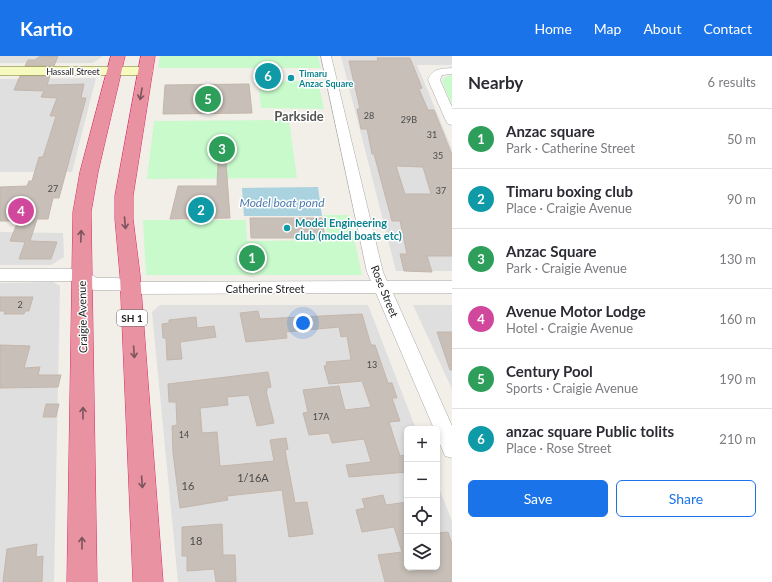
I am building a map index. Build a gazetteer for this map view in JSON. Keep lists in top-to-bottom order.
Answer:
{
  "streets": {
    "highway": ["Craigie Avenue", "SH 1"],
    "street": ["Hassall Street", "Catherine Street", "Rose Street"]
  },
  "crossings": [
    ["Hassall Street", "Craigie Avenue"],
    ["Hassall Street", "SH 1"],
    ["Catherine Street", "Rose Street"],
    ["Catherine Street", "Craigie Avenue"],
    ["Catherine Street", "SH 1"]
  ],
  "districts": ["Parkside"],
  "water": ["Model boat pond"],
  "places": ["Timaru Anzac Square", "Model Engineering club (model boats etc)"],
  "house_numbers": [
    "28",
    "29B",
    "31",
    "35",
    "27",
    "37",
    "2",
    "13",
    "17A",
    "14",
    "1/16A",
    "16",
    "18"
  ],
  "page": {
    "header": "Kartio",
    "nav": [
      "Home",
      "Map",
      "About",
      "Contact"
    ],
    "heading": ["Nearby", "6 results"],
    "pins": [
      "6",
      "5",
      "3",
      "2",
      "4",
      "1"
    ],
    "list": [
      {
        "mark": "1",
        "name": "Anzac square",
        "note": "Park · Catherine Street",
        "value": "50 m"
      },
      {
        "mark": "2",
        "name": "Timaru boxing club",
        "note": "Place · Craigie Avenue",
        "value": "90 m"
      },
      {
        "mark": "3",
        "name": "Anzac Square",
        "note": "Park · Craigie Avenue",
        "value": "130 m"
      },
      {
        "mark": "4",
        "name": "Avenue Motor Lodge",
        "note": "Hotel · Craigie Avenue",
        "value": "160 m"
      },
      {
        "mark": "5",
        "name": "Century Pool",
        "note": "Sports · Craigie Avenue",
        "value": "190 m"
      },
      {
        "mark": "6",
        "name": "anzac square Public tolits",
        "note": "Place · Rose Street",
        "value": "210 m"
      }
    ],
    "map_buttons": ["+", "−"],
    "buttons": ["Save", "Share"]
  }
}
